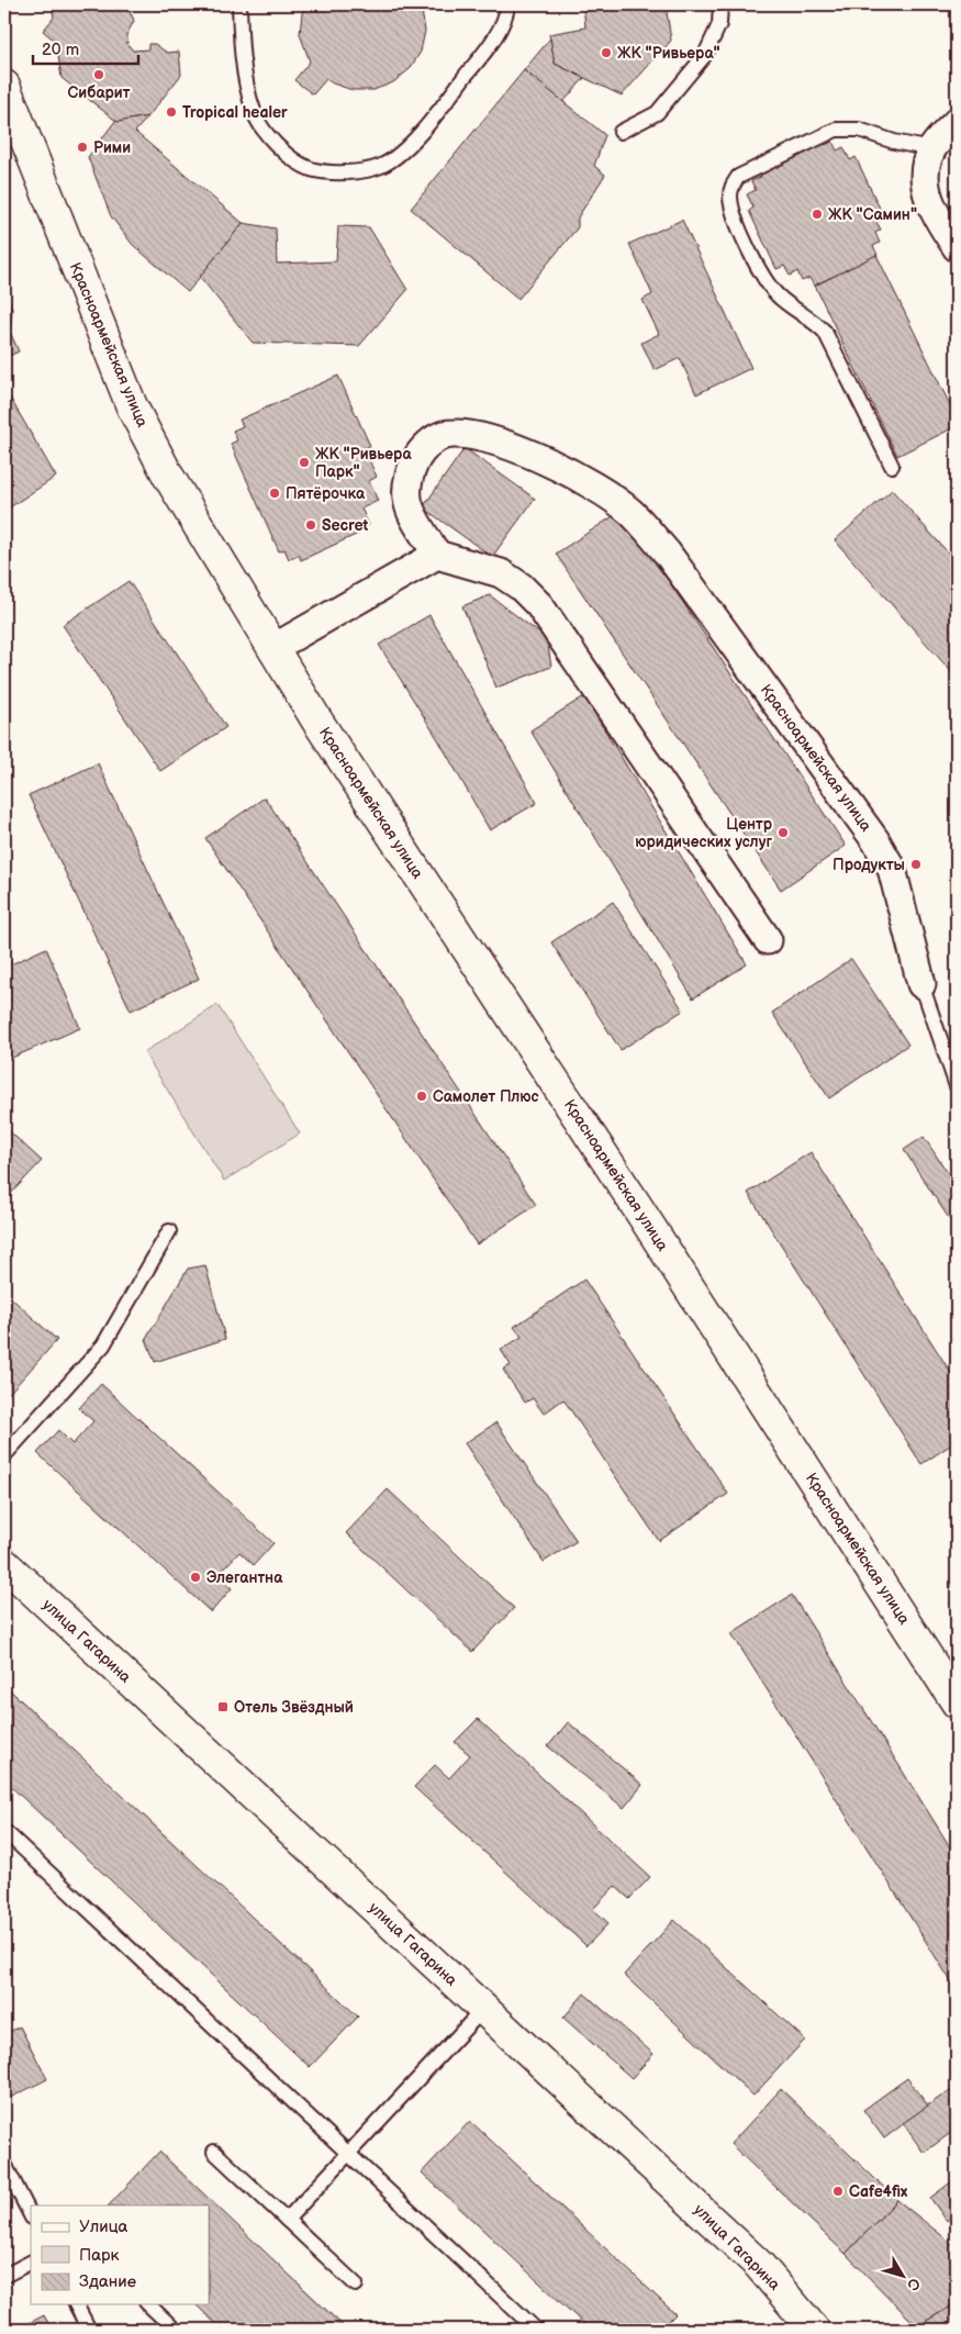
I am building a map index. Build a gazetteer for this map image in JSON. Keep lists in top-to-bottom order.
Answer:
{
  "streets": {
    "street": ["Красноармейская улица", "улица Гагарина"]
  },
  "places": {
    "other": [
      "ЖК \"Ривьера\"",
      "Сибарит",
      "Tropical healer",
      "Рими",
      "ЖК \"Самин\"",
      "ЖК \"Ривьера Парк\"",
      "Пятёрочка",
      "Secret",
      "Центр юридических услуг",
      "Продукты",
      "Самолет Плюс",
      "Элегантна",
      "Cafe4fix"
    ],
    "transit": ["Отель Звёздный"]
  },
  "legend": ["Улица", "Парк", "Здание"],
  "scale_bar": "20 m",
  "north": "bottom right"
}
